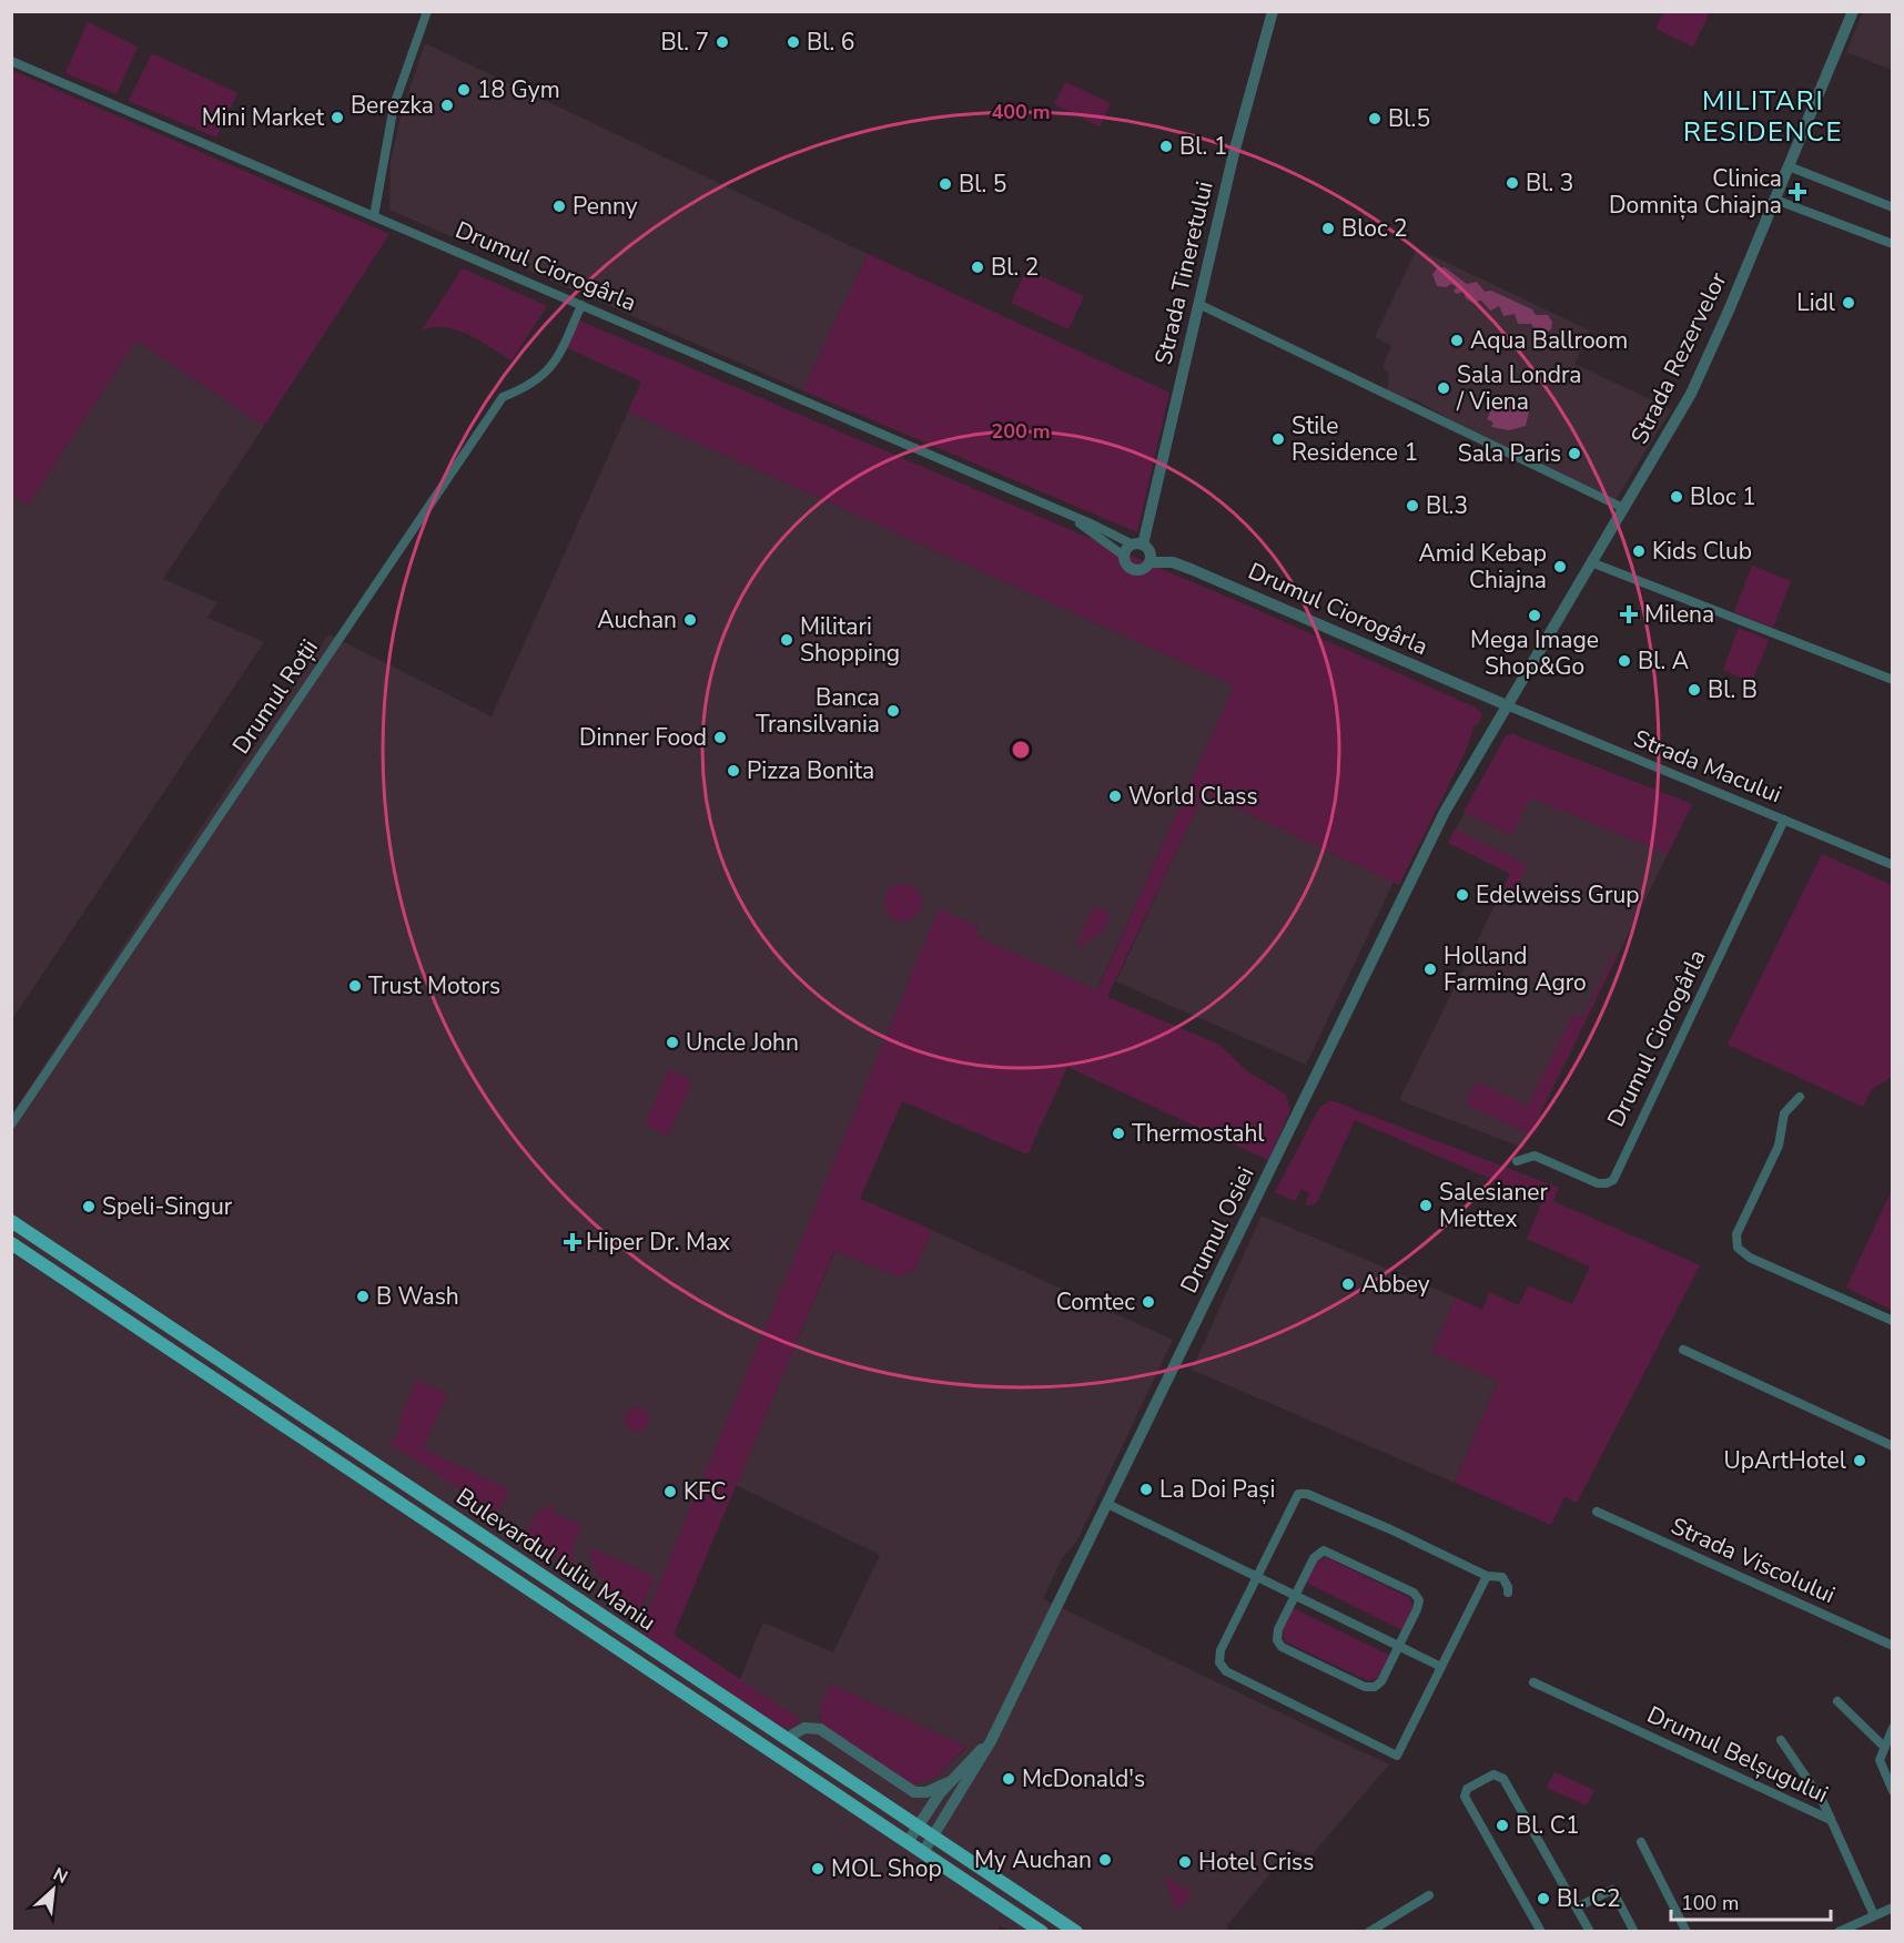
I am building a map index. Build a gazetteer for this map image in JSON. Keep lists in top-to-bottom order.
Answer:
{
  "streets": {
    "main road": ["Bulevardul Iuliu Maniu"],
    "street": [
      "Drumul Ciorogârla",
      "Strada Tineretului",
      "Strada Rezervelor",
      "Drumul Roții",
      "Strada Macului",
      "Drumul Osiei",
      "Strada Viscolului",
      "Drumul Belșugului"
    ]
  },
  "crossings": [
    ["Drumul Ciorogârla", "Strada Tineretului"],
    ["Drumul Ciorogârla", "Strada Rezervelor"],
    ["Drumul Ciorogârla", "Drumul Roții"],
    ["Drumul Ciorogârla", "Strada Macului"],
    ["Drumul Ciorogârla", "Drumul Osiei"],
    ["Strada Rezervelor", "Strada Macului"],
    ["Strada Rezervelor", "Drumul Osiei"],
    ["Strada Macului", "Drumul Osiei"],
    ["Drumul Osiei", "Bulevardul Iuliu Maniu"]
  ],
  "districts": ["MILITARI RESIDENCE"],
  "places": {
    "other": [
      "Bl. 7",
      "Bl. 6",
      "18 Gym",
      "Berezka",
      "Mini Market",
      "Bl.5",
      "Bl. 1",
      "Bl. 3",
      "Bl. 5",
      "Penny",
      "Bloc 2",
      "Bl. 2",
      "Lidl",
      "Aqua Ballroom",
      "Sala Londra / Viena",
      "Stile Residence 1",
      "Sala Paris",
      "Bloc 1",
      "Bl.3",
      "Kids Club",
      "Amid Kebap Chiajna",
      "Mega Image Shop&Go",
      "Auchan",
      "Militari Shopping",
      "Bl. A",
      "Bl. B",
      "Banca Transilvania",
      "Dinner Food",
      "Pizza Bonita",
      "World Class",
      "Edelweiss Grup",
      "Holland Farming Agro",
      "Trust Motors",
      "Uncle John",
      "Thermostahl",
      "Salesianer Miettex",
      "Speli-Singur",
      "Abbey",
      "B Wash",
      "Comtec",
      "UpArtHotel",
      "La Doi Pași",
      "KFC",
      "McDonald's",
      "Bl. C1",
      "My Auchan",
      "Hotel Criss",
      "MOL Shop",
      "Bl. C2"
    ],
    "health": ["Clinica Domnița Chiajna", "Milena", "Hiper Dr. Max"]
  },
  "scale_bar": "100 m",
  "north": "top right",
  "rings": ["400 m", "200 m"]
}
